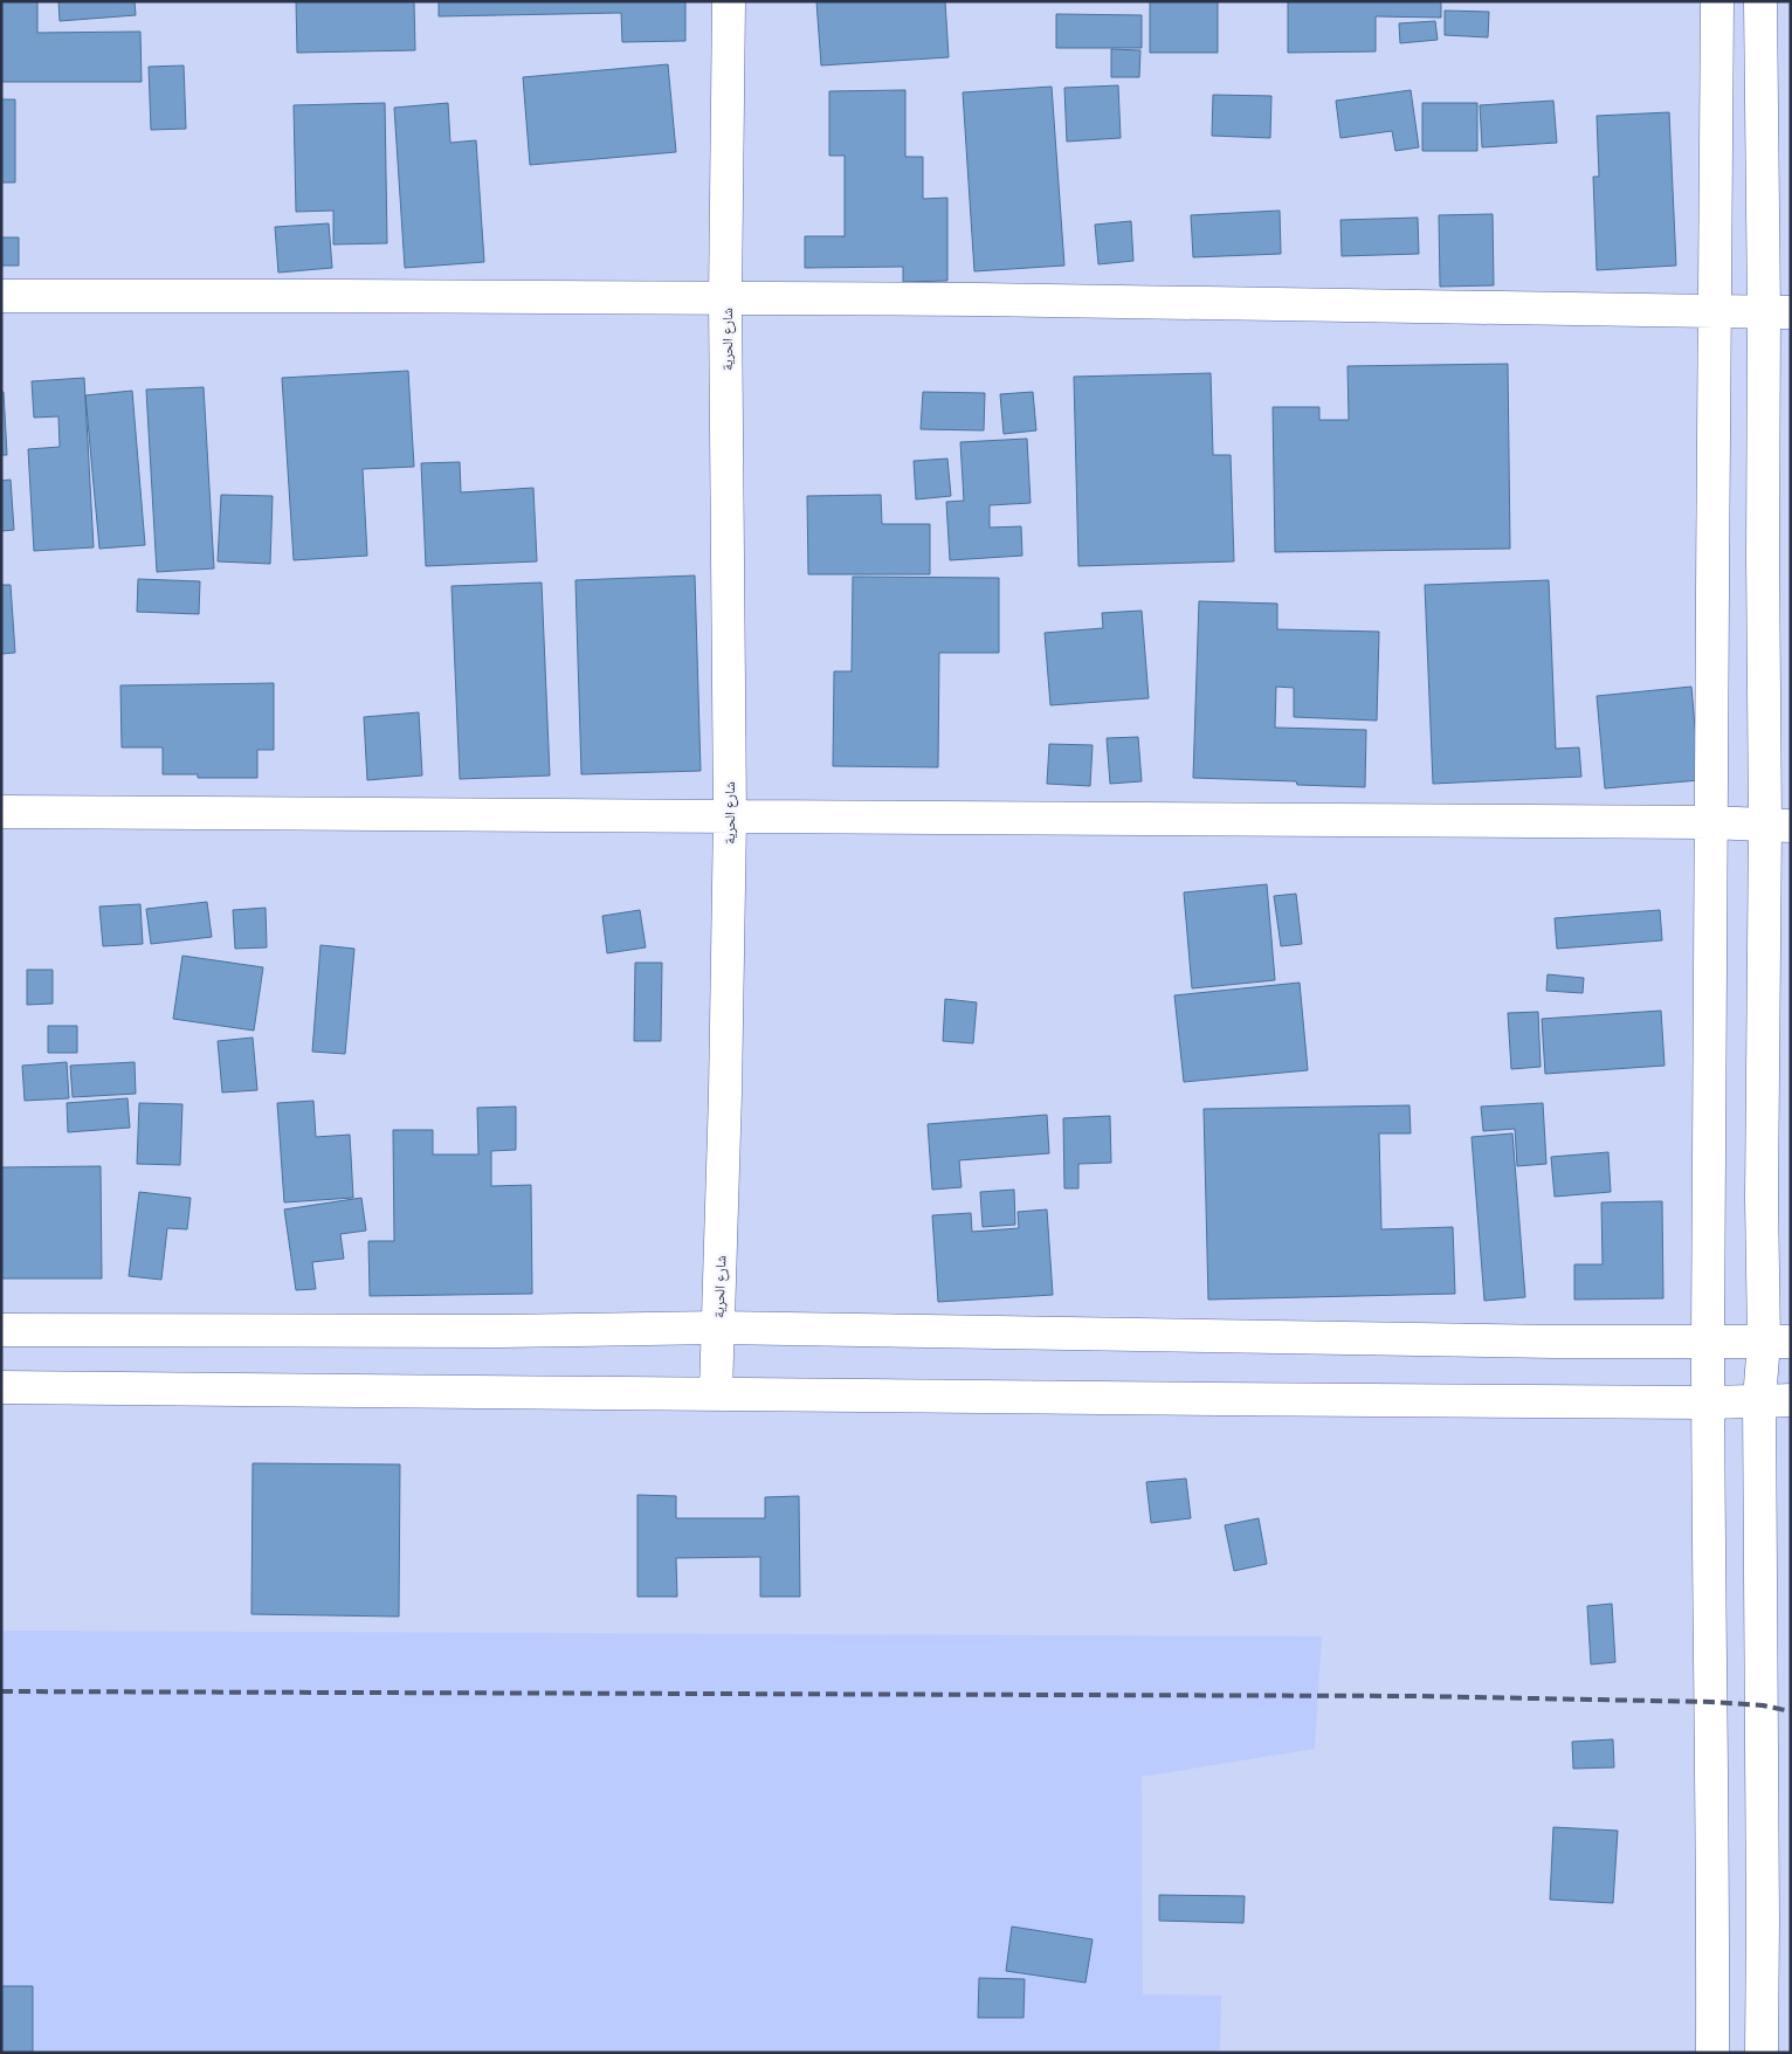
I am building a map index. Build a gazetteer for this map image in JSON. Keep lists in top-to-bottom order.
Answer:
{
  "streets": {
    "street": ["شارع الحرية"]
  }
}
